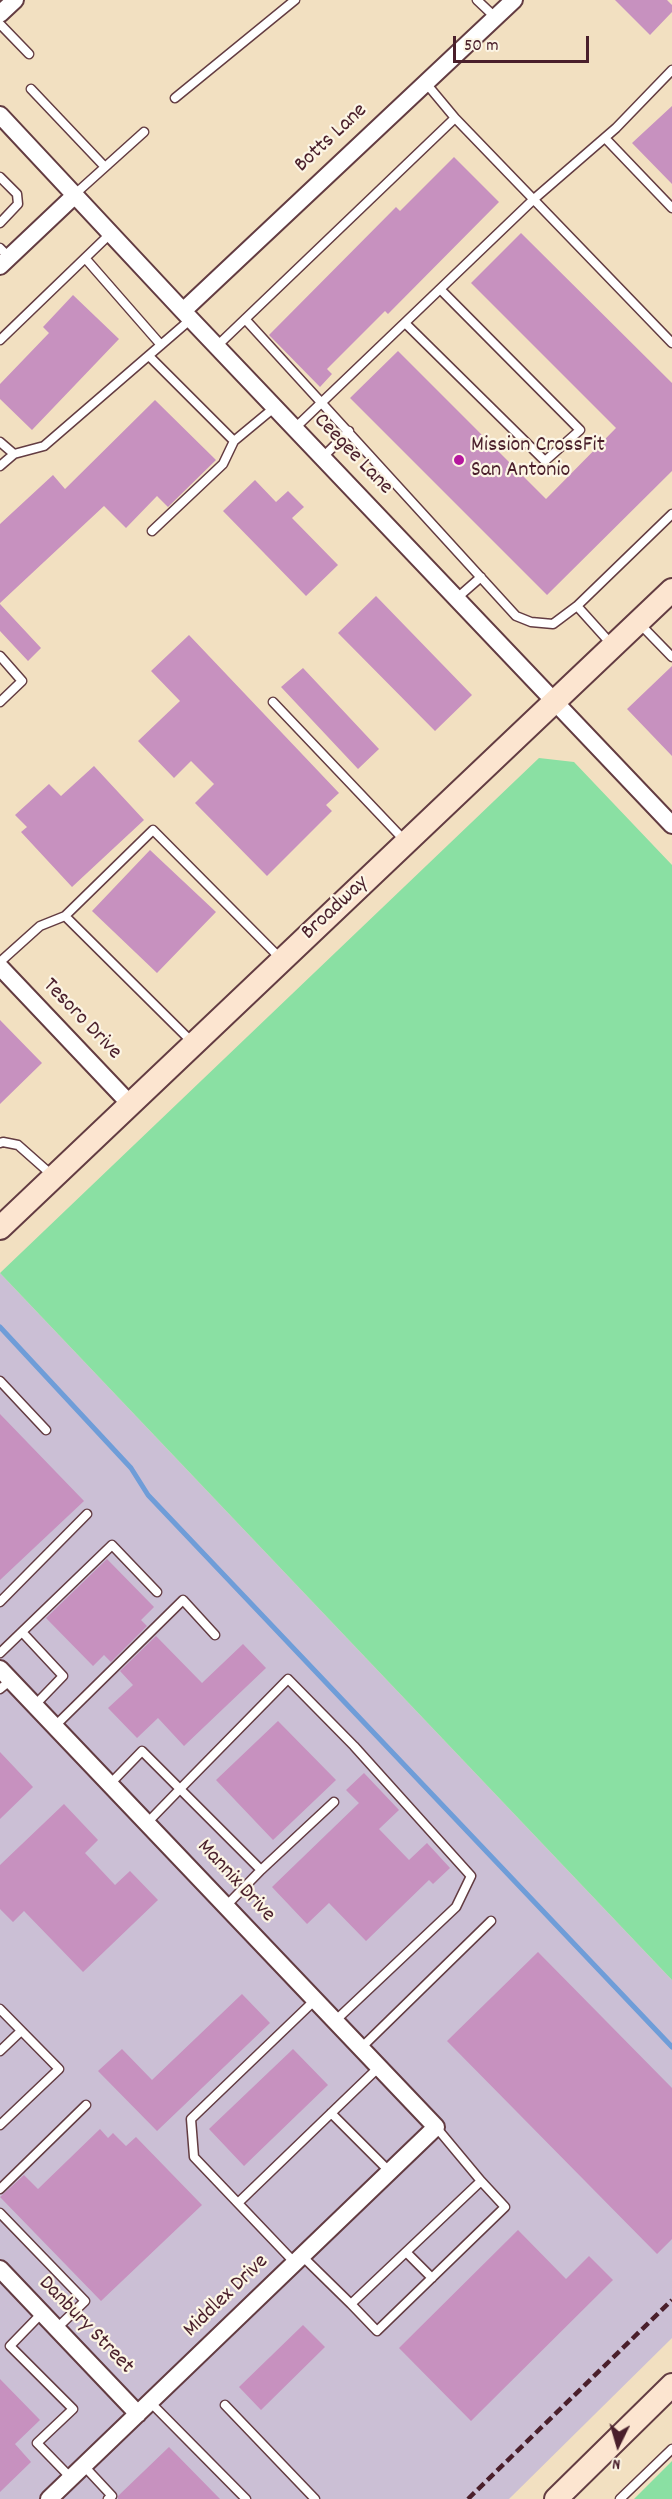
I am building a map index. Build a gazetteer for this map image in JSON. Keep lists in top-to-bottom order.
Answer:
{
  "streets": {
    "main road": ["Broadway"],
    "street": [
      "Botts Lane",
      "Ceegee Lane",
      "Tesoro Drive",
      "Mannix Drive",
      "Middlex Drive",
      "Danbury Street"
    ]
  },
  "crossings": [
    ["Botts Lane", "Ceegee Lane"],
    ["Ceegee Lane", "Broadway"],
    ["Broadway", "Tesoro Drive"],
    ["Mannix Drive", "Middlex Drive"],
    ["Middlex Drive", "Danbury Street"]
  ],
  "places": ["Mission CrossFit San Antonio"],
  "scale_bar": "50 m",
  "north": "bottom"
}
